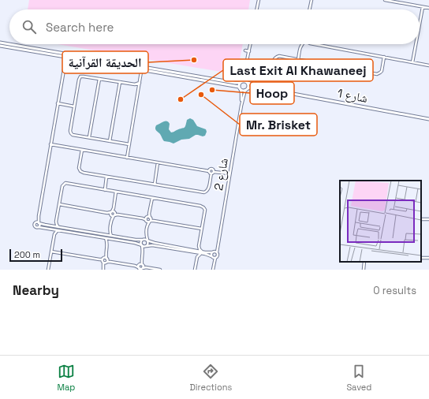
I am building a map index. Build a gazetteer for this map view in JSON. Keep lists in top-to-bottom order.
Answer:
{
  "streets": {
    "street": ["شارع 1", "شارع 2"]
  },
  "crossings": [
    ["شارع 1", "شارع 2"]
  ],
  "places": [
    "الحديقة القرآنية",
    "Hoop",
    "Mr. Brisket",
    "Last Exit Al Khawaneej"
  ],
  "scale_bar": "200 m",
  "page": {
    "search": "Search here",
    "scale": "200 m",
    "heading": ["Nearby", "0 results"],
    "nav": ["Map", "Directions", "Saved"]
  }
}
